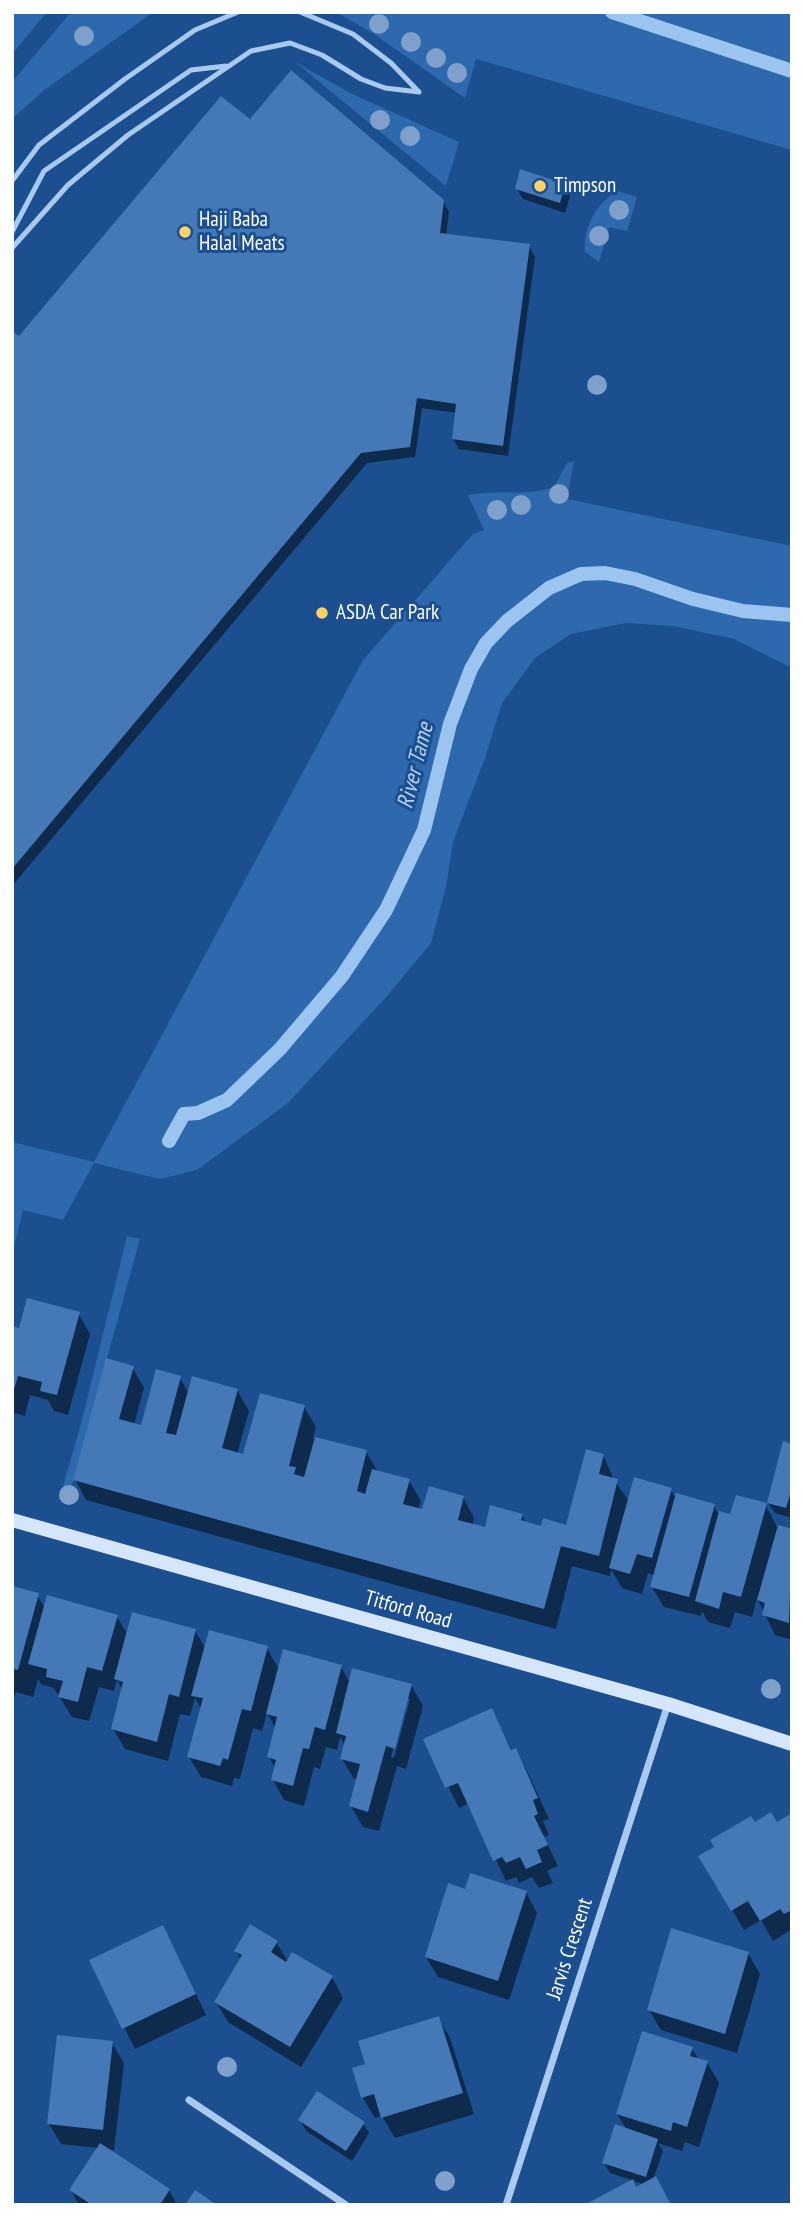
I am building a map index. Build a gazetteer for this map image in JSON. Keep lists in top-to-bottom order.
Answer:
{
  "streets": {
    "street": ["Titford Road", "Jarvis Crescent"]
  },
  "crossings": [
    ["Titford Road", "Jarvis Crescent"]
  ],
  "water": ["River Tame"],
  "places": ["Timpson", "Haji Baba Halal Meats", "ASDA Car Park"]
}
